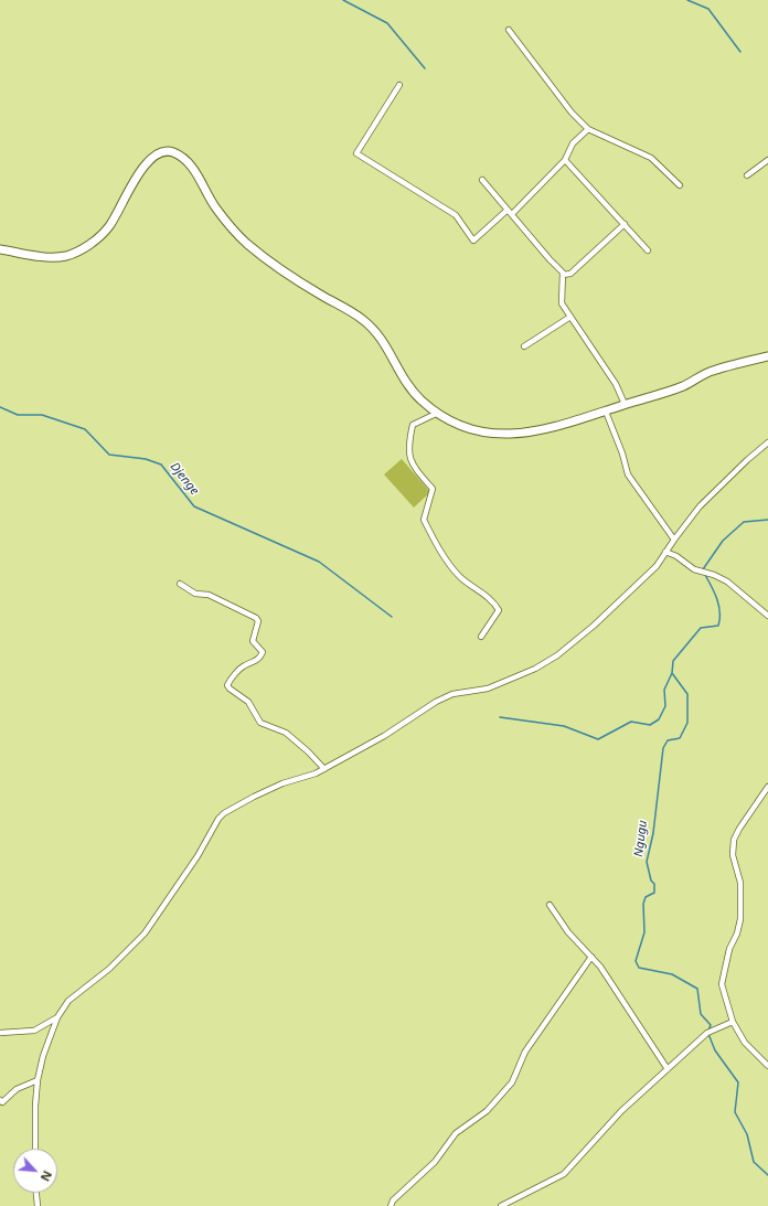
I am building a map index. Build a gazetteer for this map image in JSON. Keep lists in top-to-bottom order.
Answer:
{
  "water": ["Djenge", "Ngugu"],
  "north": "bottom right"
}
